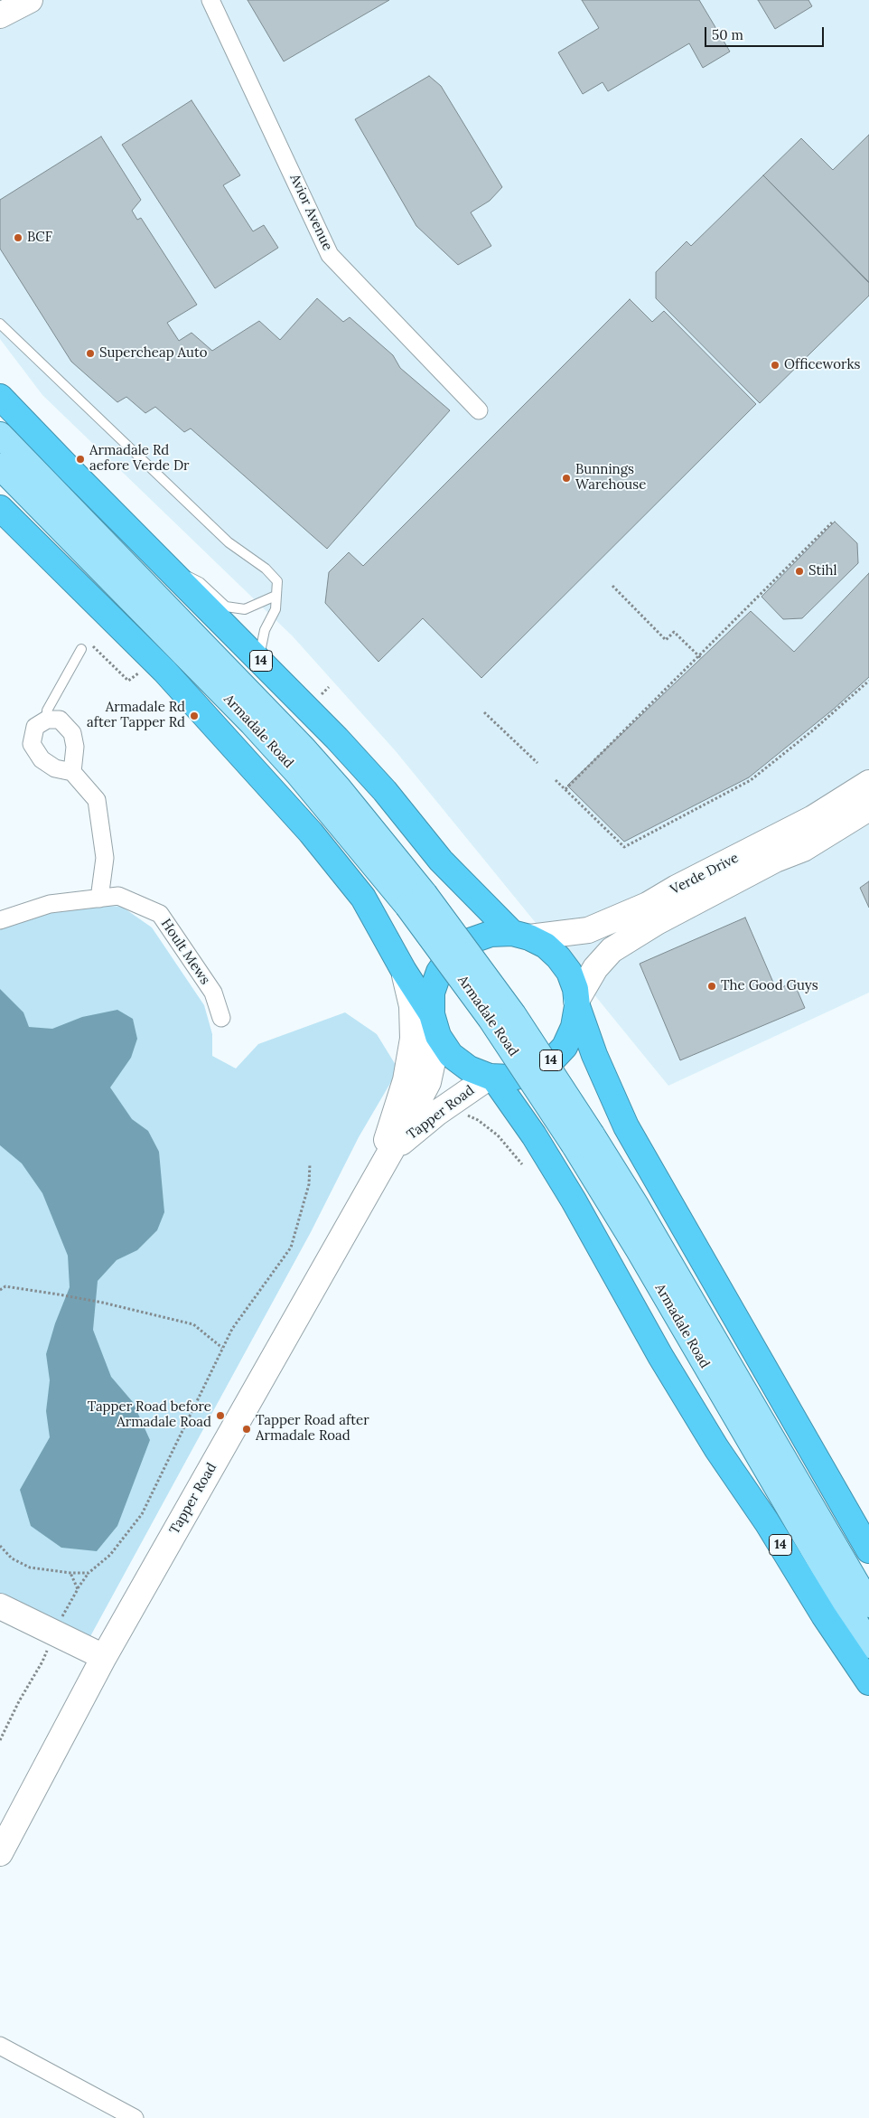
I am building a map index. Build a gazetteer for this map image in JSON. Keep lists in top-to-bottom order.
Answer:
{
  "streets": {
    "highway": ["14", "Armadale Road"],
    "street": [
      "Avior Avenue",
      "Verde Drive",
      "Hoult Mews",
      "Tapper Road"
    ]
  },
  "crossings": [
    ["14", "Armadale Road"],
    ["14", "Verde Drive"],
    ["14", "Tapper Road"],
    ["Verde Drive", "Tapper Road"]
  ],
  "places": [
    "BCF",
    "Supercheap Auto",
    "Officeworks",
    "Armadale Rd aefore Verde Dr",
    "Bunnings Warehouse",
    "Stihl",
    "Armadale Rd after Tapper Rd",
    "The Good Guys",
    "Tapper Road before Armadale Road",
    "Tapper Road after Armadale Road"
  ],
  "scale_bar": "50 m"
}
